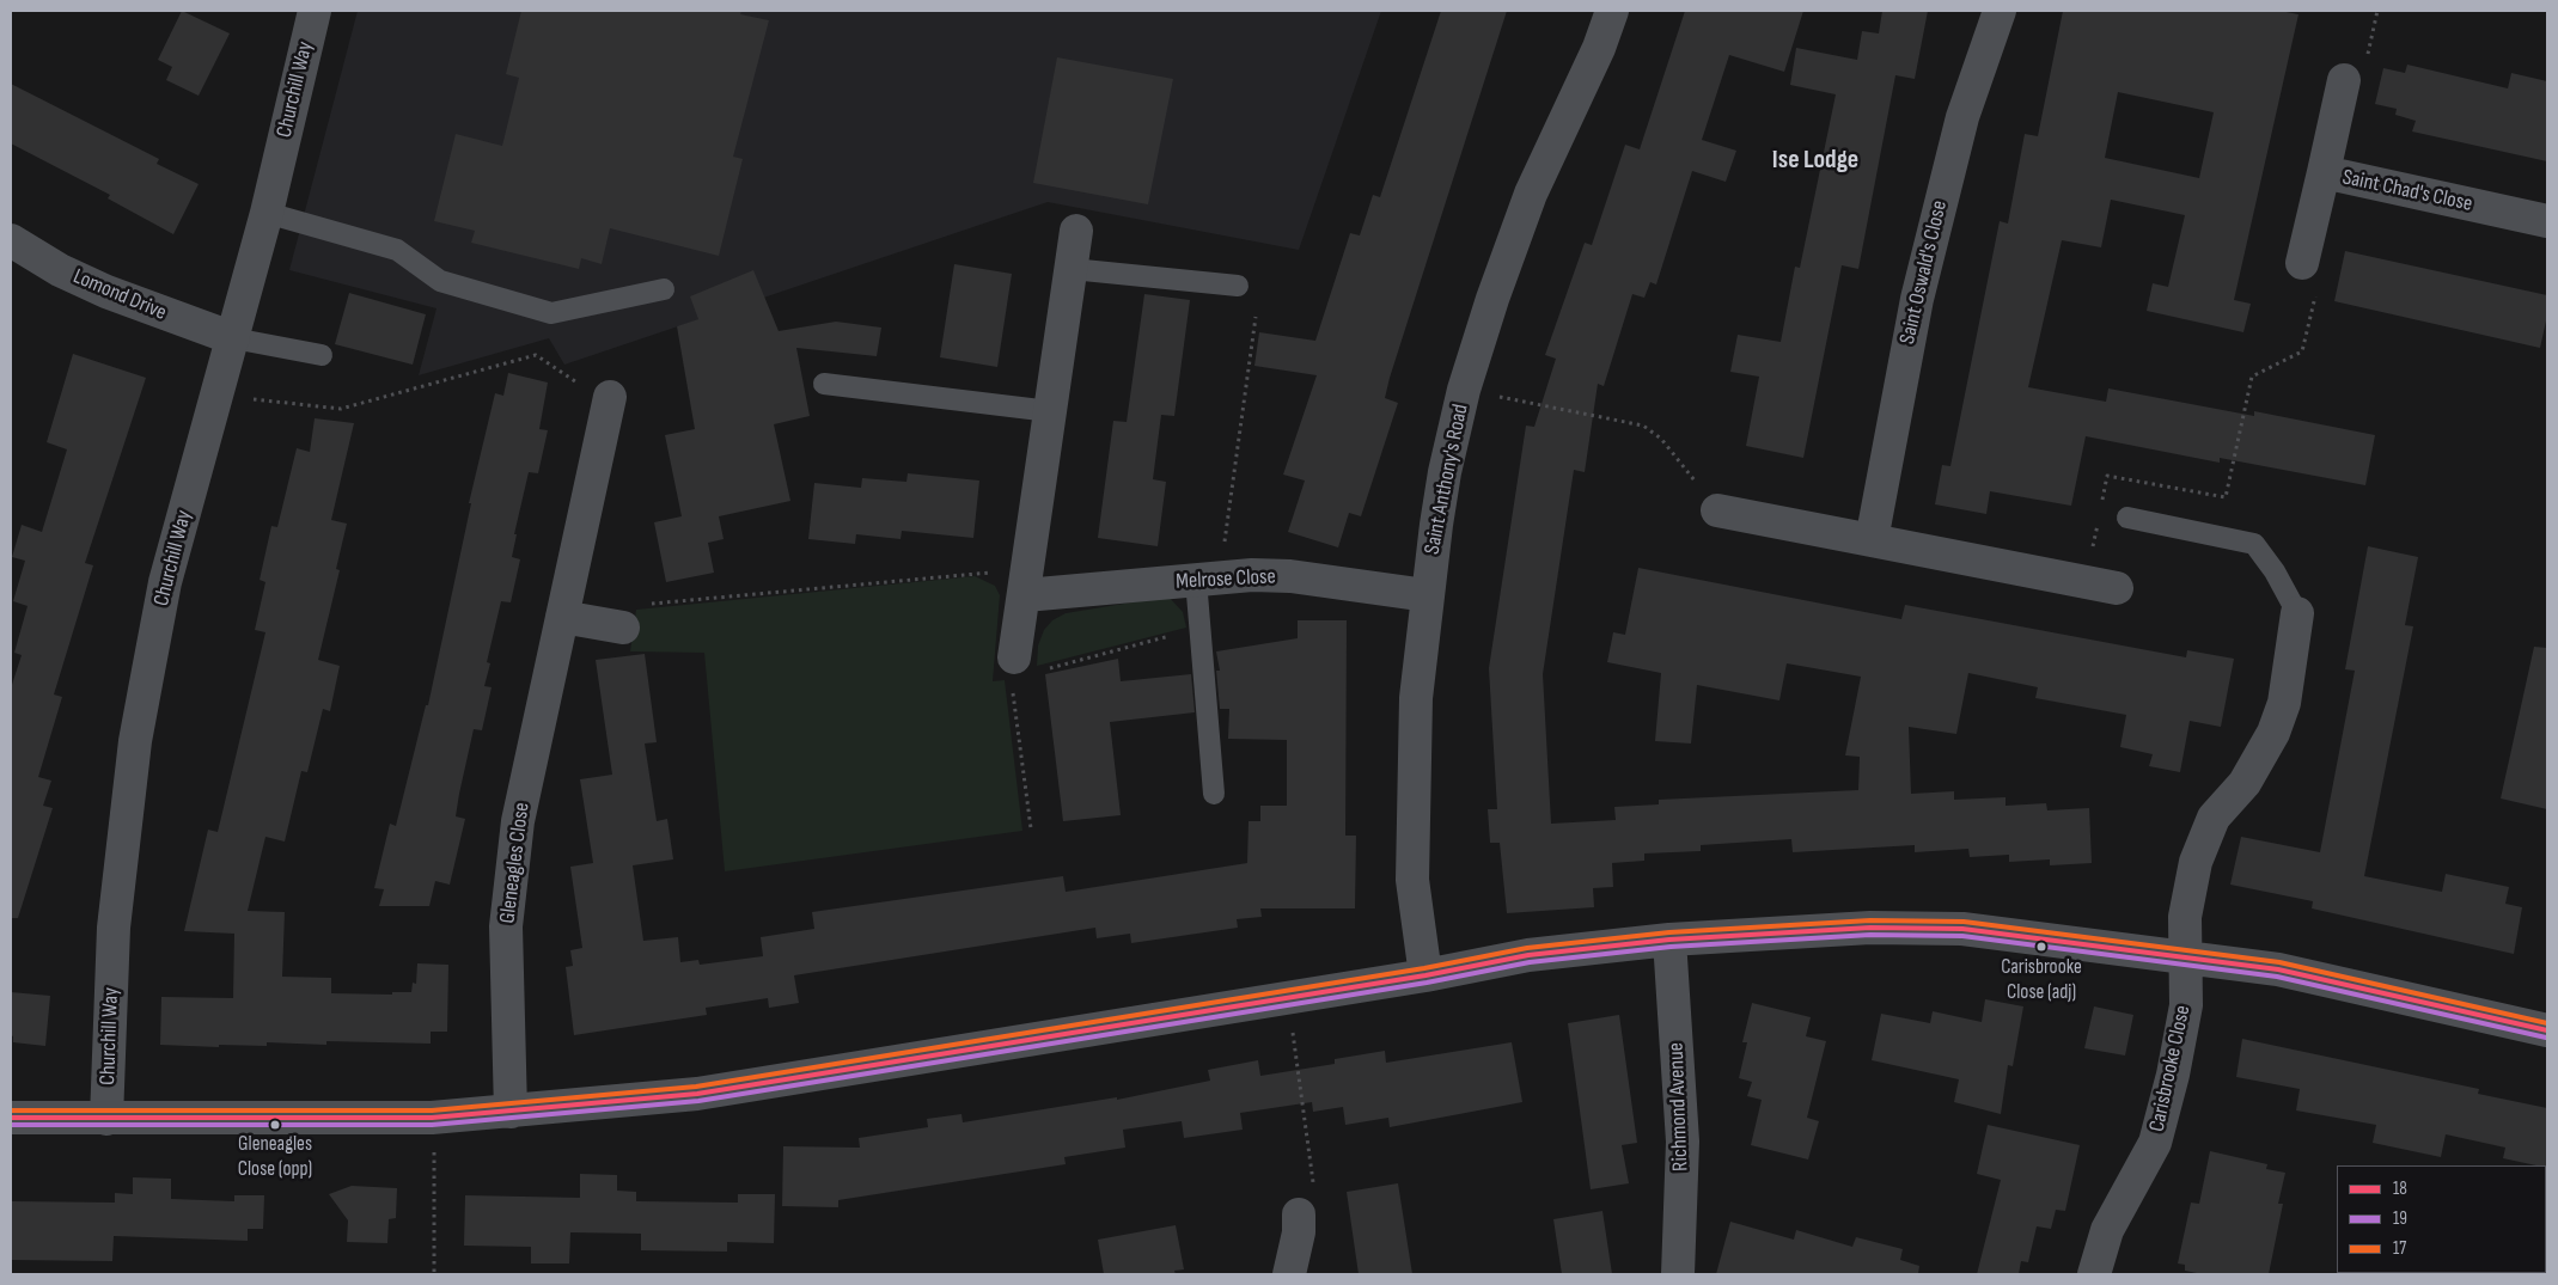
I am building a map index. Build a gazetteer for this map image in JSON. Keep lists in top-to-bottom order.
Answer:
{
  "streets": {
    "street": [
      "Churchill Way",
      "Saint Chad's Close",
      "Saint Oswald's Close",
      "Lomond Drive",
      "Saint Anthony's Road",
      "Melrose Close",
      "Gleneagles Close",
      "Carisbrooke Close",
      "Richmond Avenue"
    ]
  },
  "crossings": [
    ["Churchill Way", "Lomond Drive"],
    ["Saint Anthony's Road", "Melrose Close"]
  ],
  "districts": ["Ise Lodge"],
  "places": ["Carisbrooke Close (adj)", "Gleneagles Close (opp)"],
  "lines": ["transit line 17", "transit line 18", "transit line 19"],
  "legend": ["18", "19", "17"]
}
